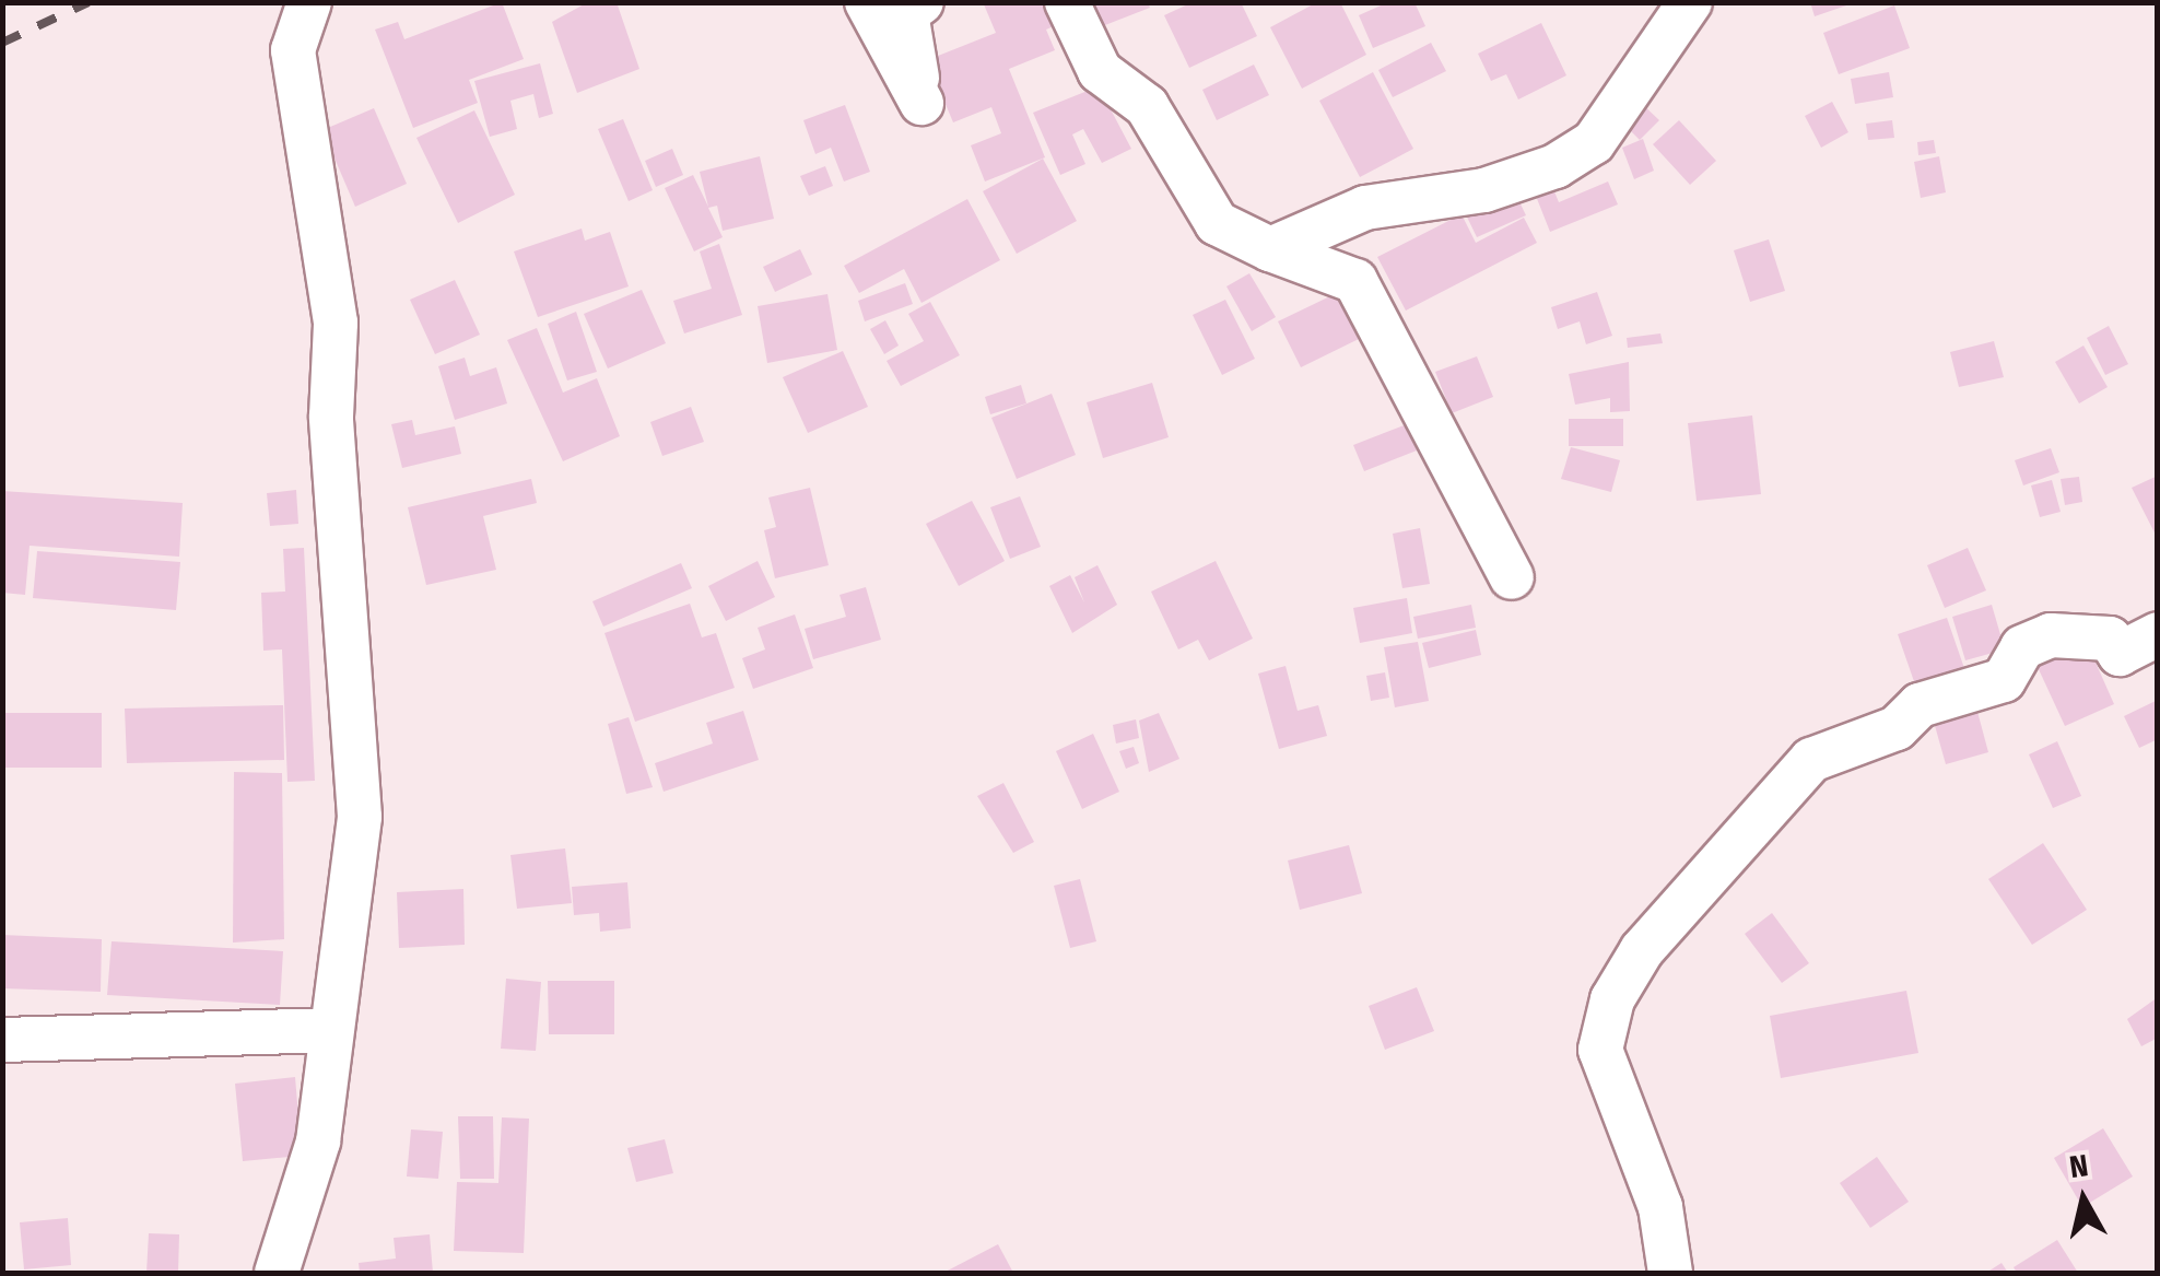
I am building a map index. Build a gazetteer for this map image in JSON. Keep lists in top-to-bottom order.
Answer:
{
  "north": "top"
}
